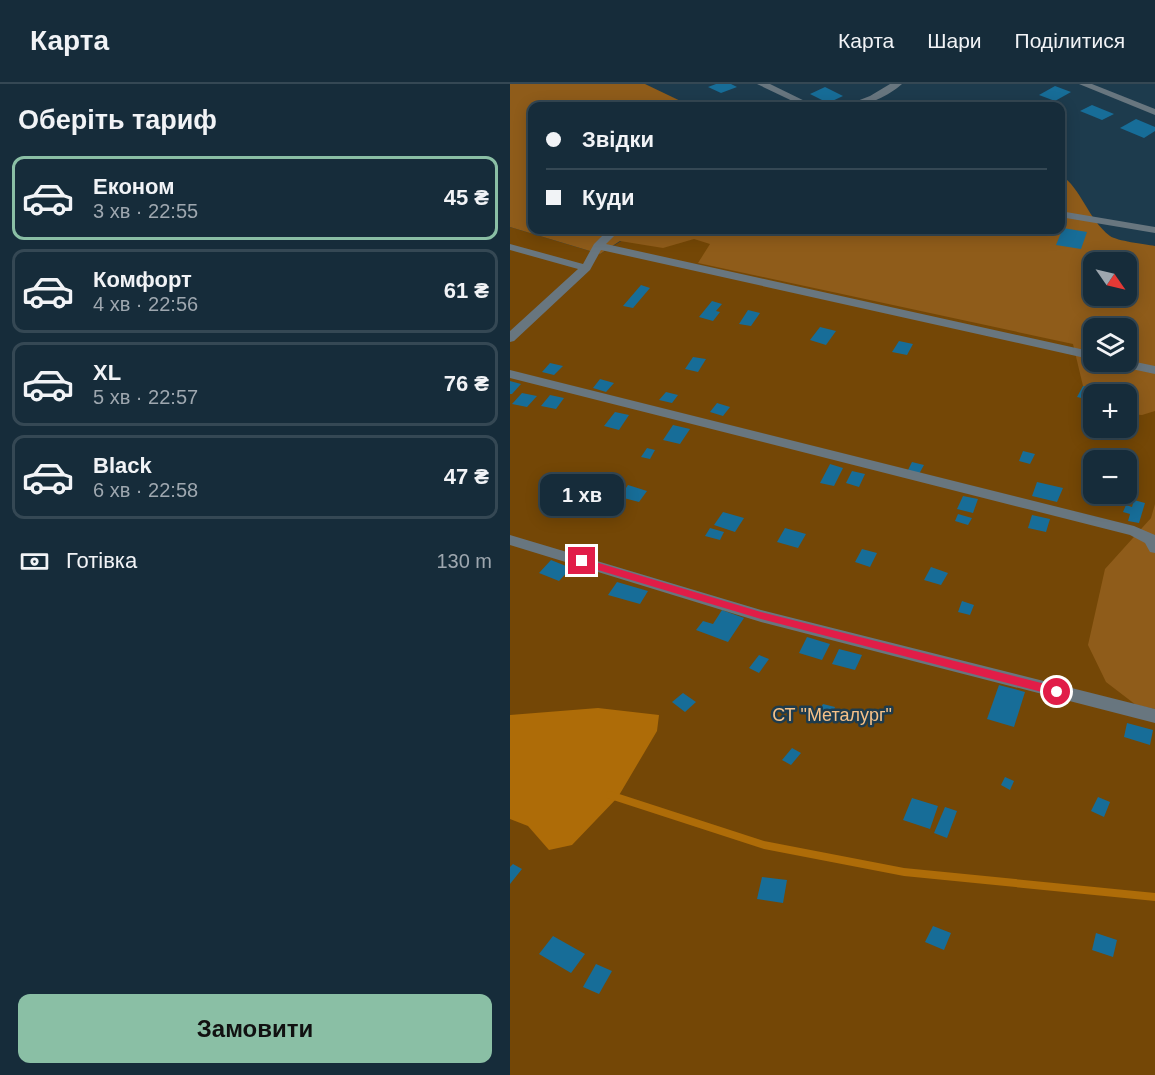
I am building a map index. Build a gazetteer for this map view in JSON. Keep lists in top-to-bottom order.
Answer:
{
  "parks": ["СТ \"Металург\""],
  "north": "bottom right",
  "page": {
    "header": "Карта",
    "nav": ["Карта", "Шари", "Поділитися"],
    "heading": "Оберіть тариф",
    "banner": ["Звідки", "Куди"],
    "list": [
      {
        "name": "Економ",
        "note": "3 хв · 22:55",
        "value": "45 ₴"
      },
      {
        "name": "Комфорт",
        "note": "4 хв · 22:56",
        "value": "61 ₴"
      },
      {
        "name": "XL",
        "note": "5 хв · 22:57",
        "value": "76 ₴"
      },
      {
        "name": "Black",
        "note": "6 хв · 22:58",
        "value": "47 ₴"
      }
    ],
    "map_buttons": ["+", "−"],
    "bubble": "1 хв",
    "pay": ["Готівка", "130 m"],
    "buttons": "Замовити"
  }
}
